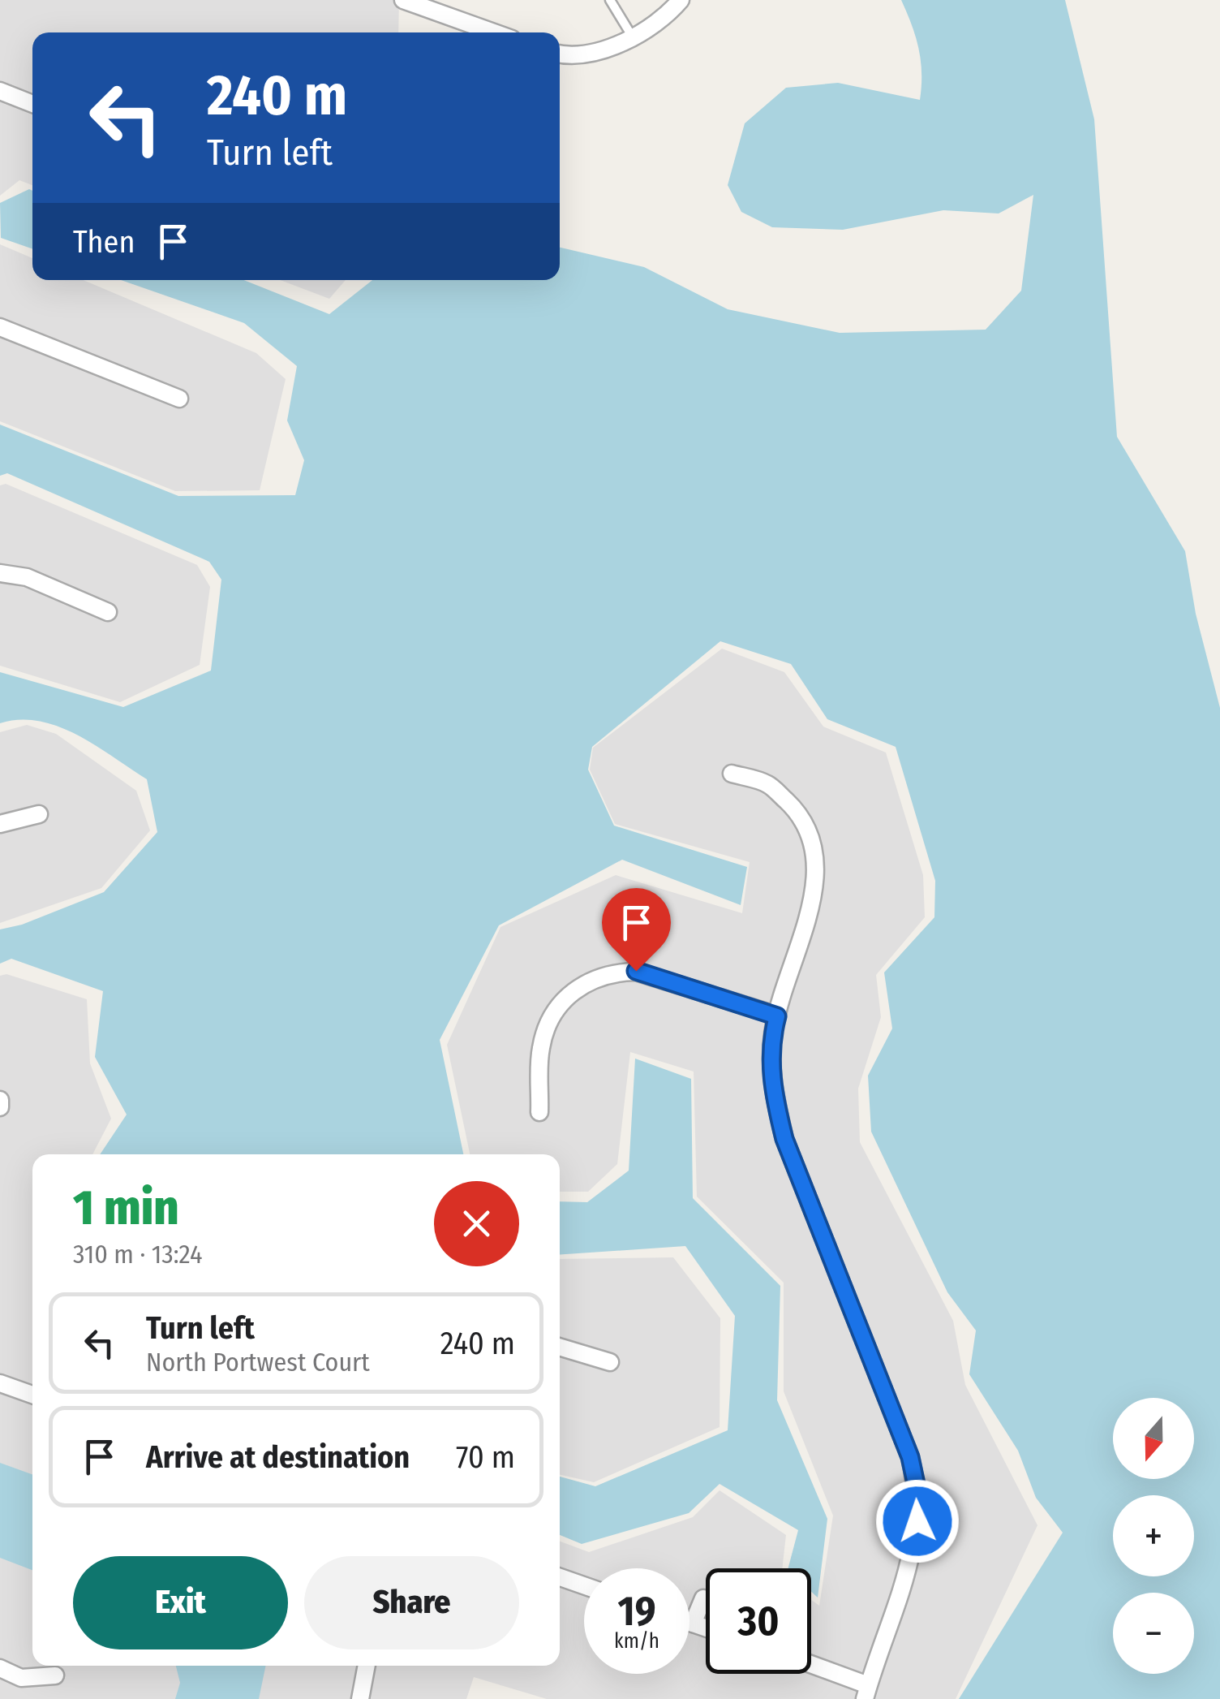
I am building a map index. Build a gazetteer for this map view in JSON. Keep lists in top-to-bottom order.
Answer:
{
  "north": "bottom",
  "page": {
    "turn": ["240 m", "Turn left"],
    "then": "Then",
    "heading": ["1 min", "310 m · 13:24"],
    "list": [
      {
        "name": "Turn left",
        "note": "North Portwest Court",
        "value": "240 m"
      },
      {
        "name": "Arrive at destination",
        "value": "70 m"
      }
    ],
    "map_buttons": ["+", "−"],
    "buttons": ["Exit", "Share"],
    "speed": "19 km/h",
    "limit": "30"
  }
}
